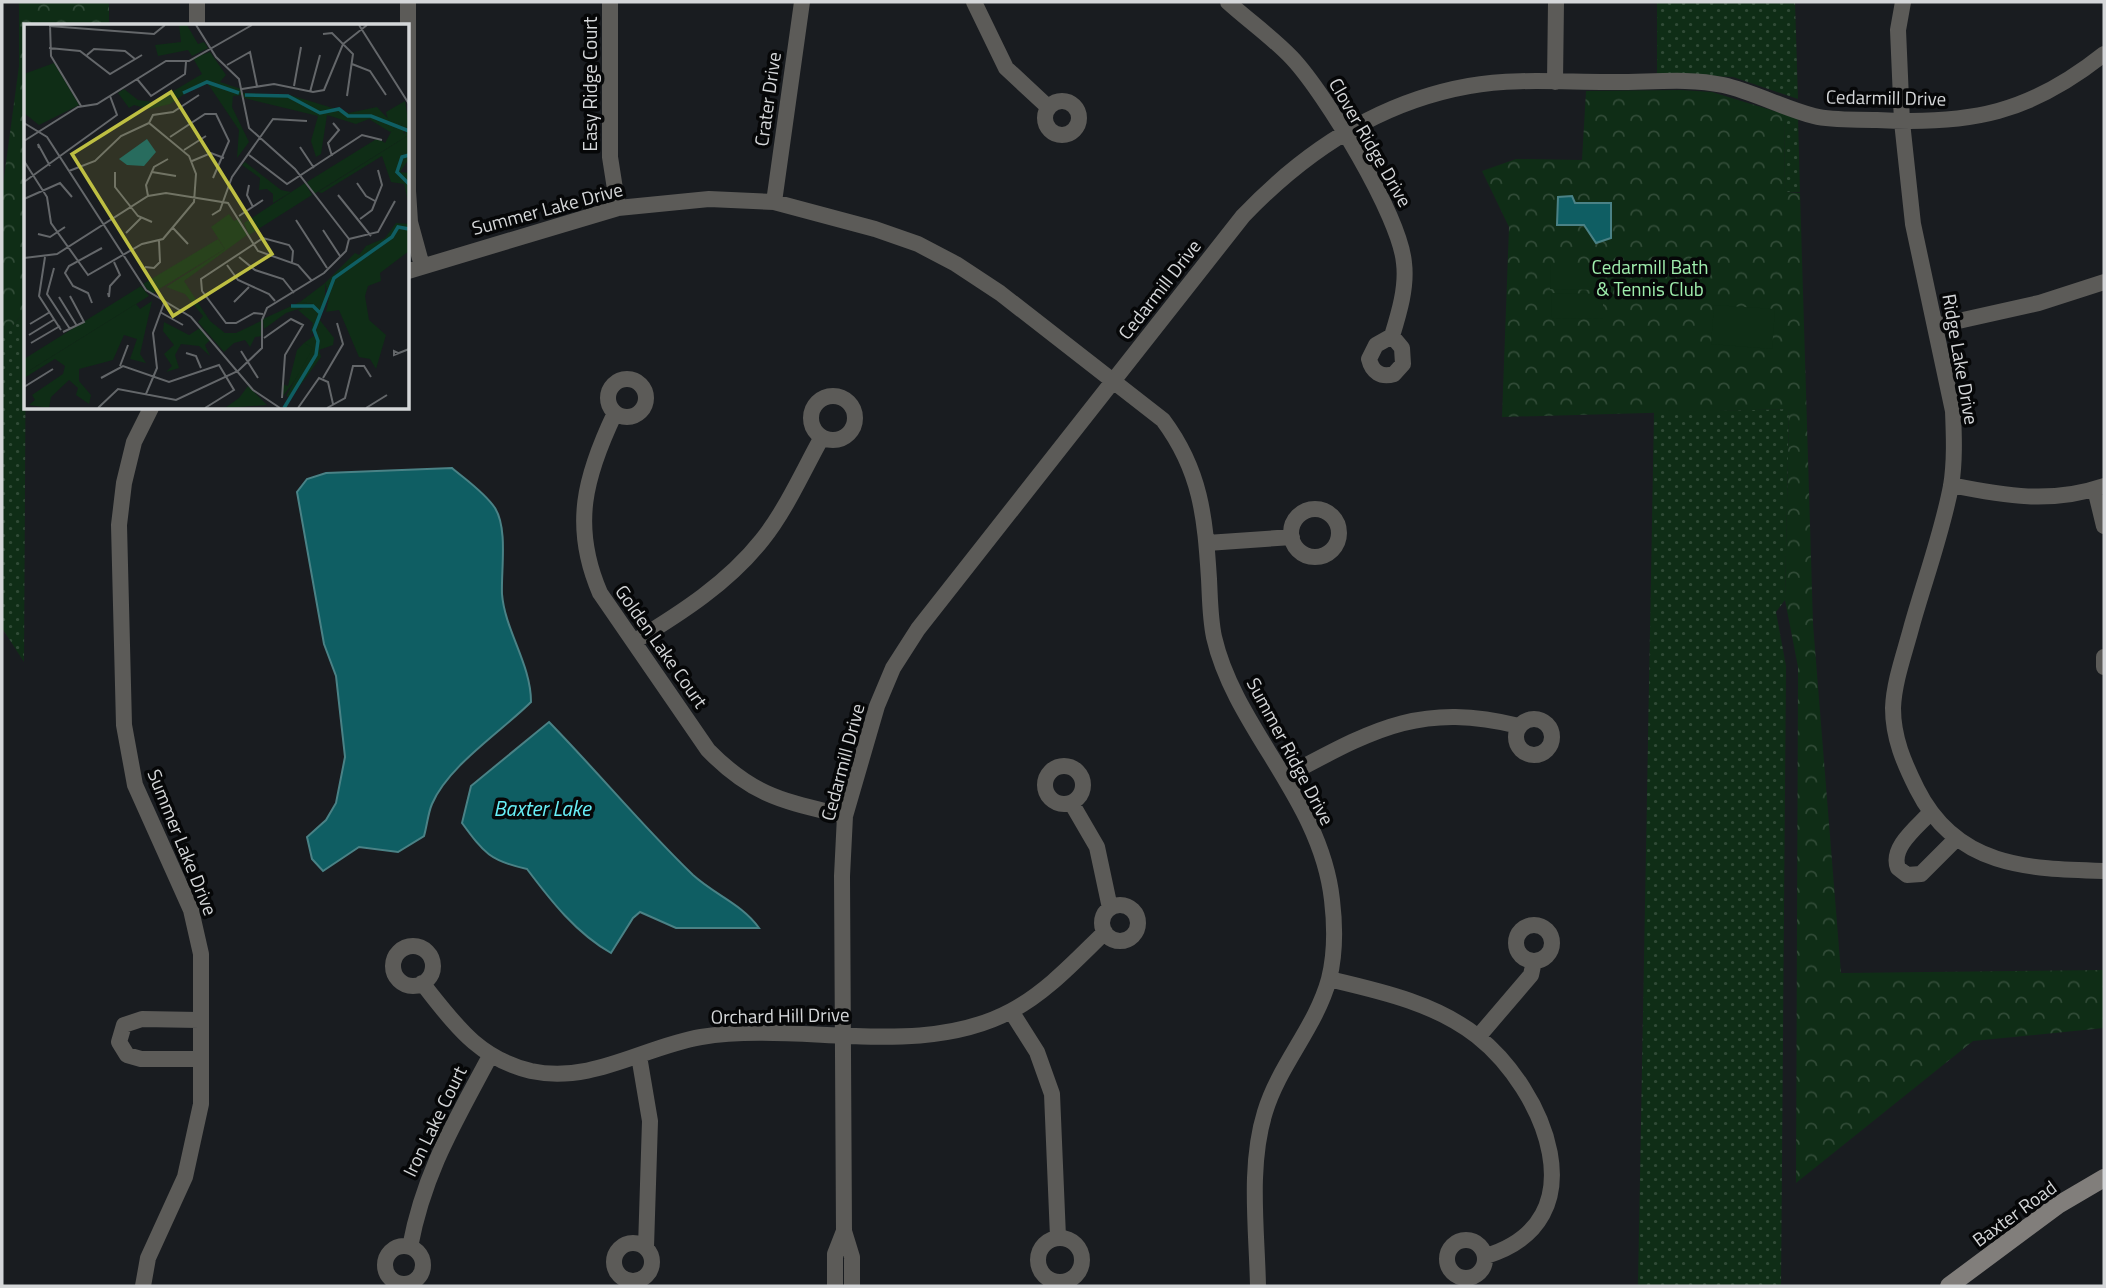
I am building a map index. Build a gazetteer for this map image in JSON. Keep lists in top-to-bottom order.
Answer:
{
  "streets": {
    "main road": ["Baxter Road"],
    "street": [
      "Easy Ridge Court",
      "Cedarmill Drive",
      "Crater Drive",
      "Clover Ridge Drive",
      "Summer Lake Drive",
      "Ridge Lake Drive",
      "Golden Lake Court",
      "Summer Ridge Drive",
      "Orchard Hill Drive",
      "Iron Lake Court"
    ]
  },
  "crossings": [
    ["Easy Ridge Court", "Summer Lake Drive"],
    ["Cedarmill Drive", "Clover Ridge Drive"],
    ["Cedarmill Drive", "Summer Lake Drive"],
    ["Cedarmill Drive", "Ridge Lake Drive"],
    ["Cedarmill Drive", "Golden Lake Court"],
    ["Cedarmill Drive", "Summer Ridge Drive"],
    ["Cedarmill Drive", "Orchard Hill Drive"],
    ["Crater Drive", "Summer Lake Drive"],
    ["Summer Lake Drive", "Summer Ridge Drive"],
    ["Orchard Hill Drive", "Iron Lake Court"]
  ],
  "water": ["Baxter Lake"],
  "parks": ["Cedarmill Bath & Tennis Club"]
}
